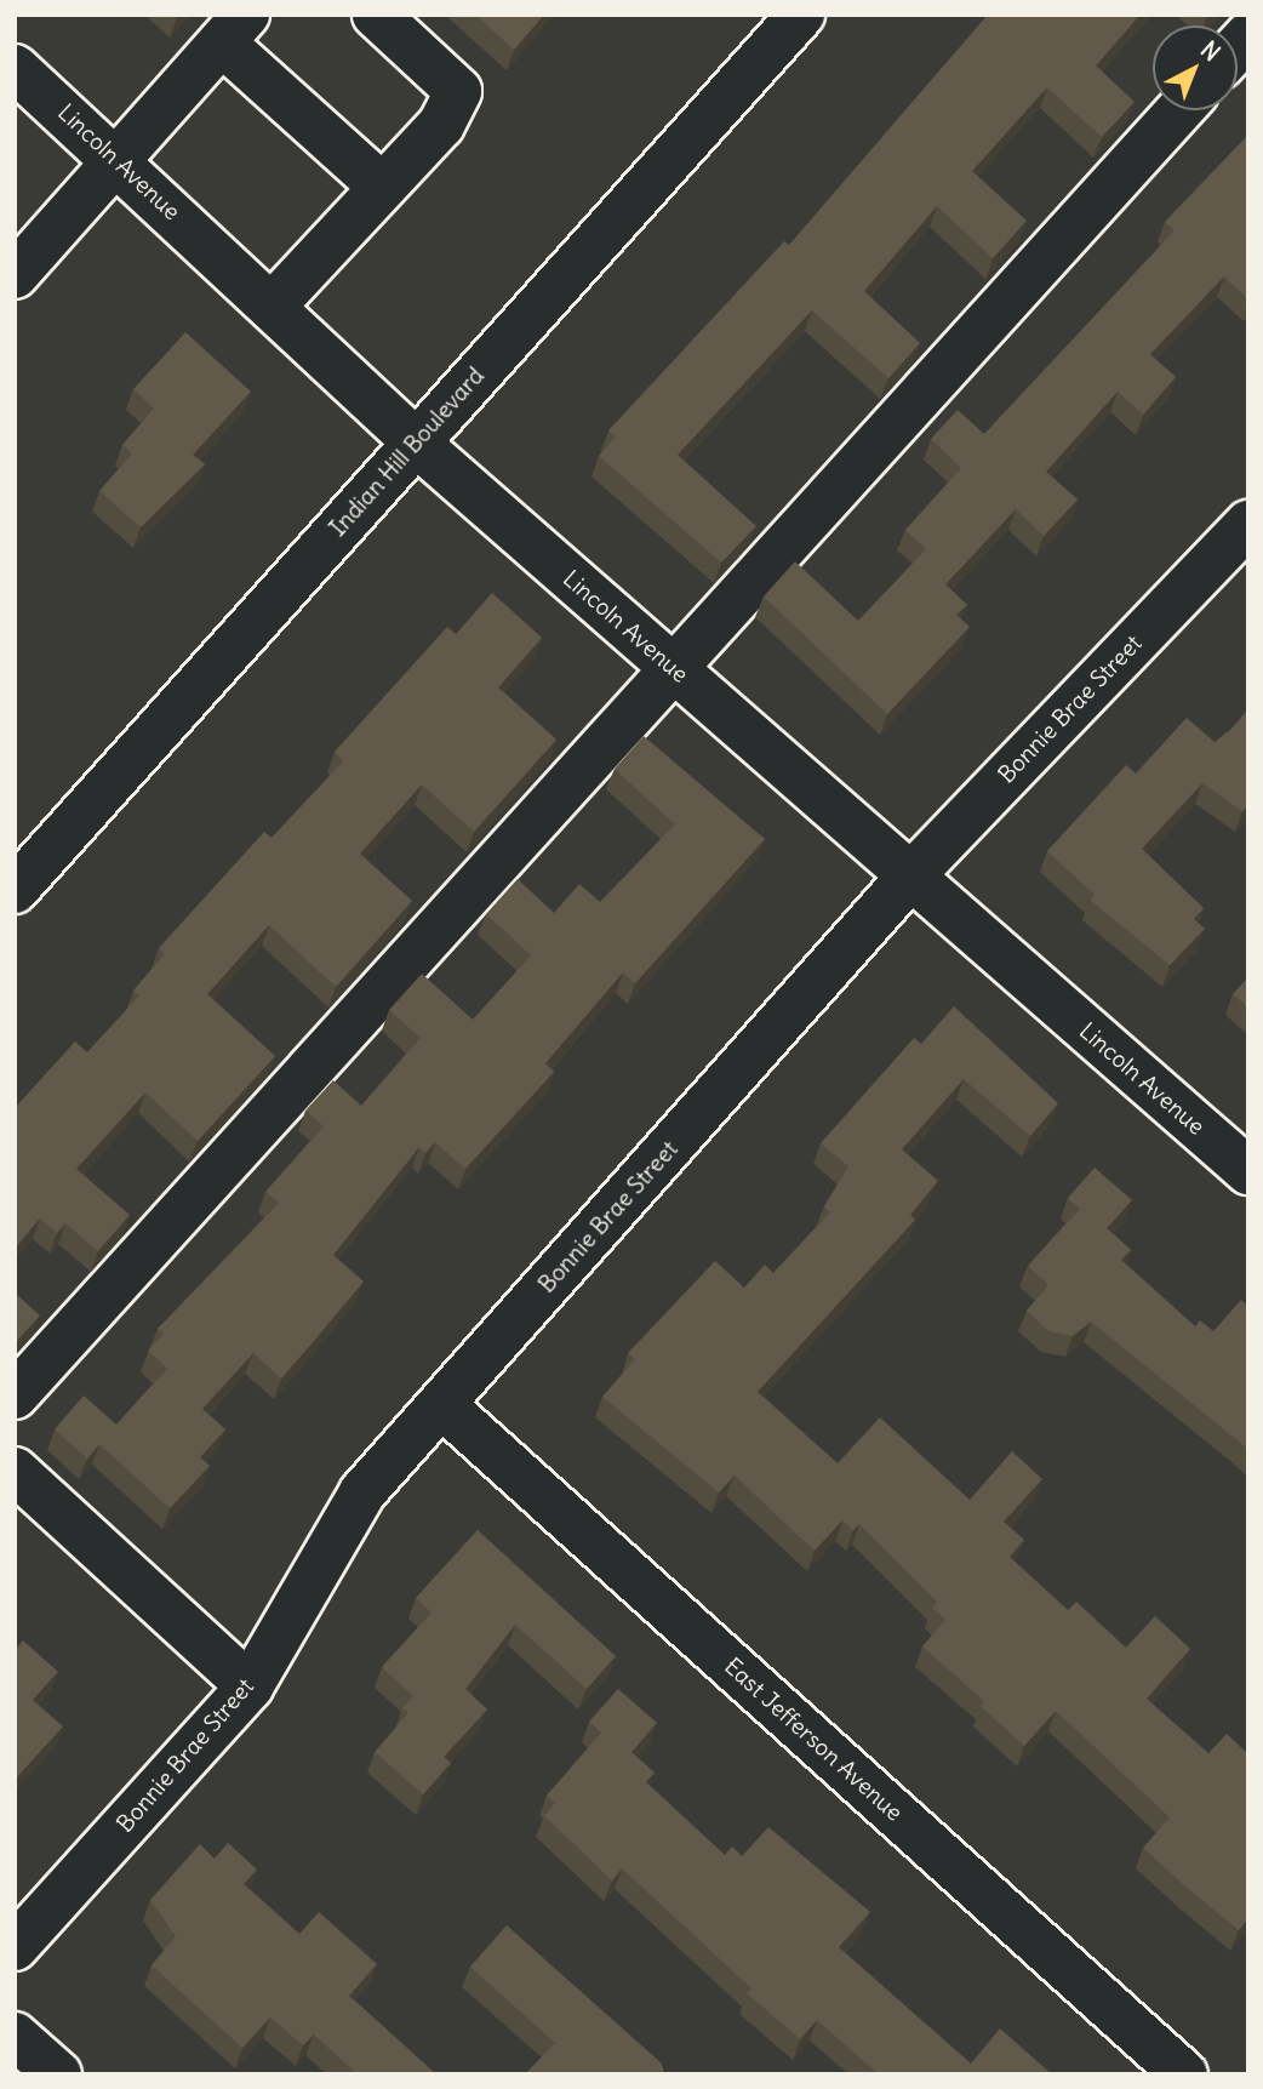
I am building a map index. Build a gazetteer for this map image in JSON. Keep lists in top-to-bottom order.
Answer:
{
  "streets": {
    "street": [
      "Lincoln Avenue",
      "Indian Hill Boulevard",
      "Bonnie Brae Street",
      "East Jefferson Avenue"
    ]
  },
  "crossings": [
    ["Lincoln Avenue", "Indian Hill Boulevard"],
    ["Lincoln Avenue", "Bonnie Brae Street"],
    ["Bonnie Brae Street", "East Jefferson Avenue"]
  ],
  "north": "top right"
}
